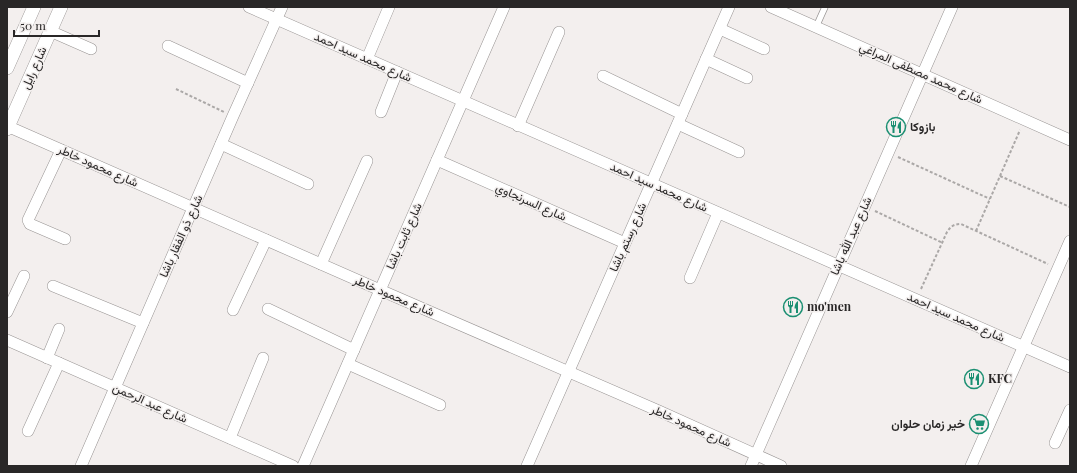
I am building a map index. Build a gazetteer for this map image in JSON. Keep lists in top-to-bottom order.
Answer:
{
  "streets": {
    "street": [
      "شارع محمد سيد احمد",
      "شارع رايل",
      "شارع محمد مصطفى المراغي",
      "شارع محمود خاطر",
      "شارع السرنجاوي",
      "شارع ذو الفقار باشا",
      "شارع ثابت باشا",
      "شارع عبد الله باشا",
      "شارع رستم باشا",
      "شارع عبد الرحمن"
    ]
  },
  "crossings": [
    ["شارع محمد سيد احمد", "شارع ذو الفقار باشا"],
    ["شارع محمد سيد احمد", "شارع ثابت باشا"],
    ["شارع محمد سيد احمد", "شارع عبد الله باشا"],
    ["شارع محمد سيد احمد", "شارع رستم باشا"],
    ["شارع رايل", "شارع محمود خاطر"],
    ["شارع محمد مصطفى المراغي", "شارع عبد الله باشا"],
    ["شارع محمود خاطر", "شارع ذو الفقار باشا"],
    ["شارع محمود خاطر", "شارع ثابت باشا"],
    ["شارع محمود خاطر", "شارع عبد الله باشا"],
    ["شارع محمود خاطر", "شارع رستم باشا"],
    ["شارع السرنجاوي", "شارع ثابت باشا"],
    ["شارع السرنجاوي", "شارع رستم باشا"],
    ["شارع ذو الفقار باشا", "شارع عبد الرحمن"]
  ],
  "places": {
    "restaurant": ["بازوكا", "mo'men", "KFC"],
    "supermarket": ["خير زمان حلوان"]
  },
  "scale_bar": "50 m"
}
